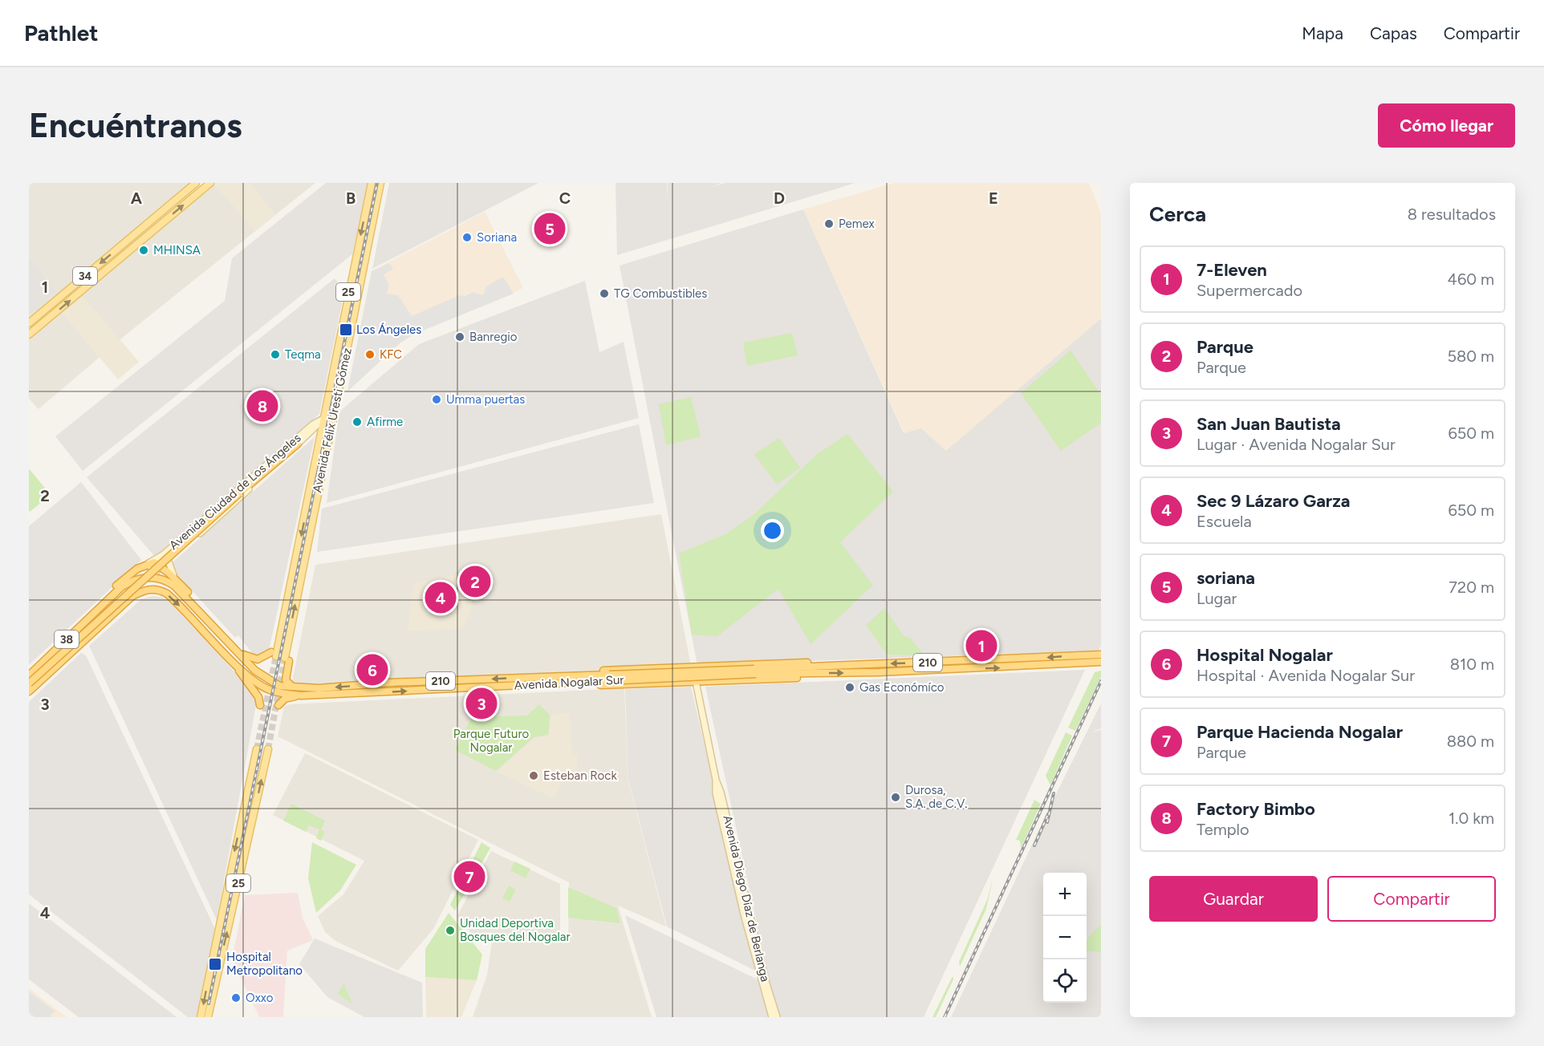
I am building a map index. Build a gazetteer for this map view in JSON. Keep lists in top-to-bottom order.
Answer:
{
  "streets": {
    "highway": ["38", "210", "Avenida Nogalar Sur"],
    "main road": [
      "34",
      "25",
      "Avenida Félix Uresti Gómez",
      "Avenida Ciudad de Los Ángeles",
      "Avenida Diego Díaz de Berlanga"
    ]
  },
  "crossings": [
    ["Avenida Félix Uresti Gómez", "Avenida Ciudad de Los Ángeles"],
    ["38", "Avenida Nogalar Sur"]
  ],
  "parks": ["Parque Futuro Nogalar"],
  "places": {
    "other": [
      "Pemex",
      "Soriana",
      "MHINSA",
      "TG Combustibles",
      "Banregio",
      "Teqma",
      "KFC",
      "Umma puertas",
      "Afirme",
      "Gas Económíco",
      "Esteban Rock",
      "Durosa, S.A. de C.V.",
      "Unidad Deportiva Bosques del Nogalar",
      "Oxxo"
    ],
    "transit": ["Los Ángeles", "Hospital Metropolitano"]
  },
  "page": {
    "header": "Pathlet",
    "nav": ["Mapa", "Capas", "Compartir"],
    "buttons": [
      "Cómo llegar",
      ["Guardar", "Compartir"]
    ],
    "title": "Encuéntranos",
    "heading": ["Cerca", "8 resultados"],
    "pins": [
      "5",
      "8",
      "2",
      "4",
      "1",
      "6",
      "3",
      "7"
    ],
    "list": [
      {
        "mark": "1",
        "name": "7-Eleven",
        "note": "Supermercado",
        "value": "460 m"
      },
      {
        "mark": "2",
        "name": "Parque",
        "note": "Parque",
        "value": "580 m"
      },
      {
        "mark": "3",
        "name": "San Juan Bautista",
        "note": "Lugar · Avenida Nogalar Sur",
        "value": "650 m"
      },
      {
        "mark": "4",
        "name": "Sec 9 Lázaro Garza",
        "note": "Escuela",
        "value": "650 m"
      },
      {
        "mark": "5",
        "name": "soriana",
        "note": "Lugar",
        "value": "720 m"
      },
      {
        "mark": "6",
        "name": "Hospital Nogalar",
        "note": "Hospital · Avenida Nogalar Sur",
        "value": "810 m"
      },
      {
        "mark": "7",
        "name": "Parque Hacienda Nogalar",
        "note": "Parque",
        "value": "880 m"
      },
      {
        "mark": "8",
        "name": "Factory Bimbo",
        "note": "Templo",
        "value": "1.0 km"
      }
    ],
    "map_buttons": ["+", "−"]
  },
  "grid": {
    "columns": [
      "A",
      "B",
      "C",
      "D",
      "E"
    ],
    "rows": [
      "1",
      "2",
      "3",
      "4"
    ]
  }
}
